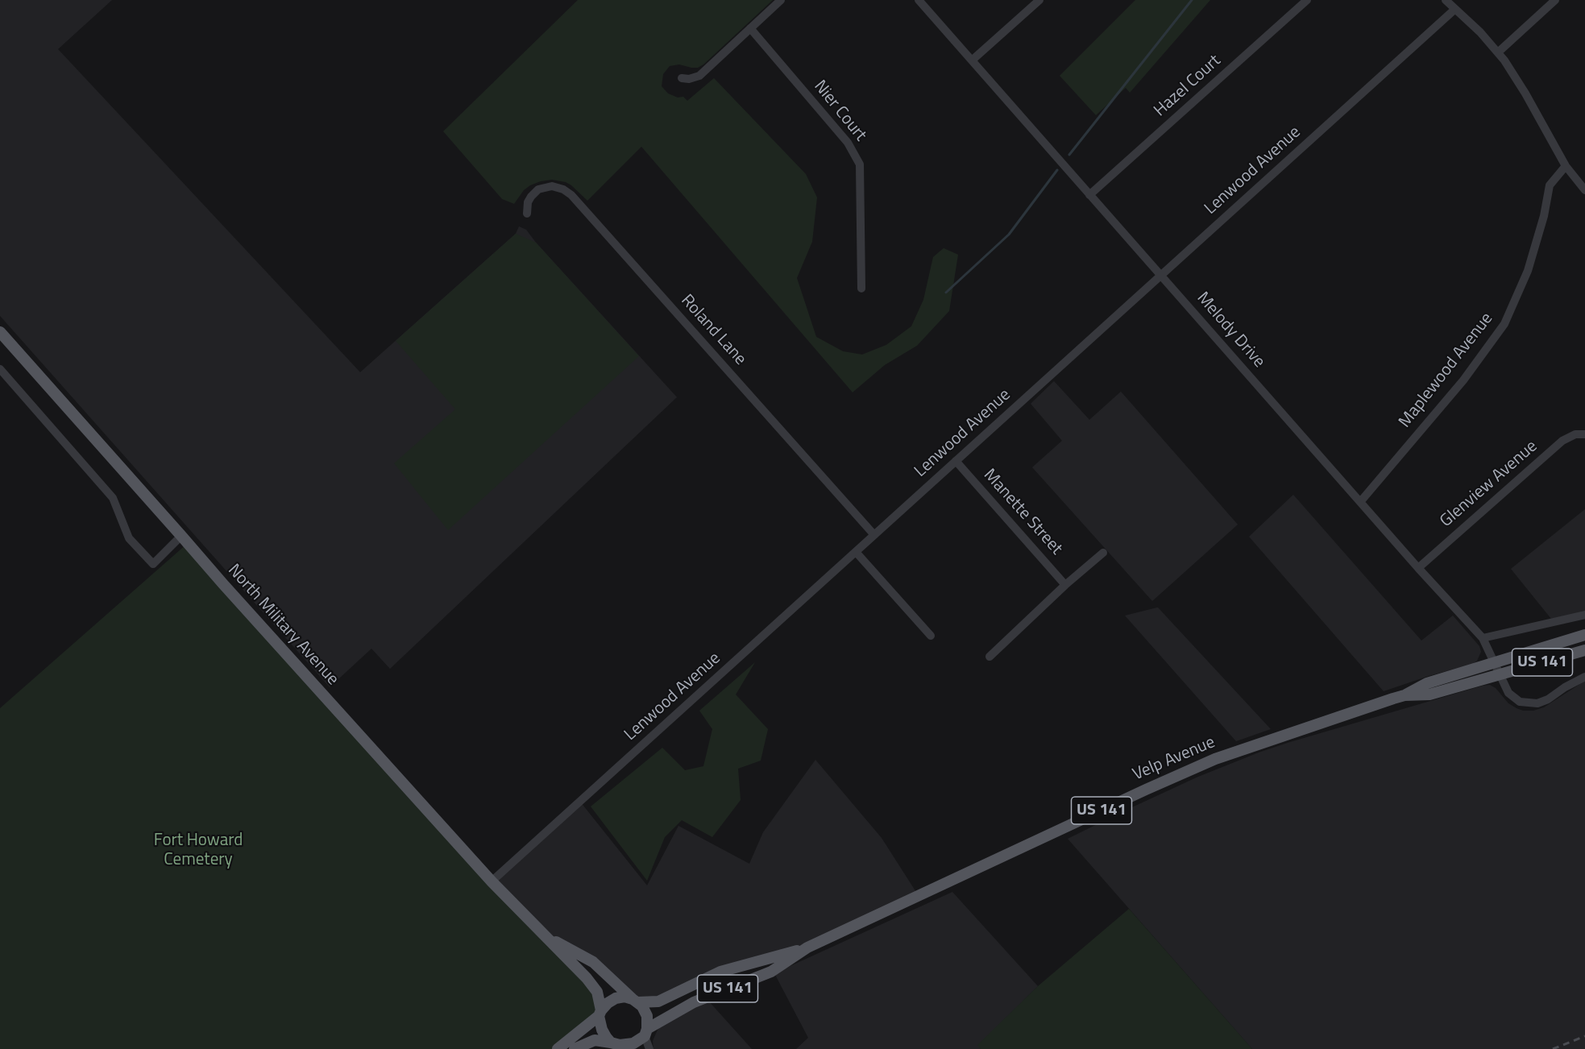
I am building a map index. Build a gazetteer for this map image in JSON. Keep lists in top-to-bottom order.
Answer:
{
  "streets": {
    "main road": ["North Military Avenue", "US 141", "Velp Avenue"],
    "street": [
      "Hazel Court",
      "Nier Court",
      "Lenwood Avenue",
      "Roland Lane",
      "Melody Drive",
      "Maplewood Avenue",
      "Glenview Avenue",
      "Manette Street"
    ]
  },
  "crossings": [
    ["Hazel Court", "Melody Drive"],
    ["Lenwood Avenue", "Roland Lane"],
    ["Lenwood Avenue", "Melody Drive"],
    ["Lenwood Avenue", "Manette Street"],
    ["Lenwood Avenue", "North Military Avenue"],
    ["Melody Drive", "Maplewood Avenue"],
    ["Melody Drive", "Glenview Avenue"],
    ["Melody Drive", "Velp Avenue"],
    ["North Military Avenue", "Velp Avenue"]
  ],
  "parks": ["Fort Howard Cemetery"]
}
